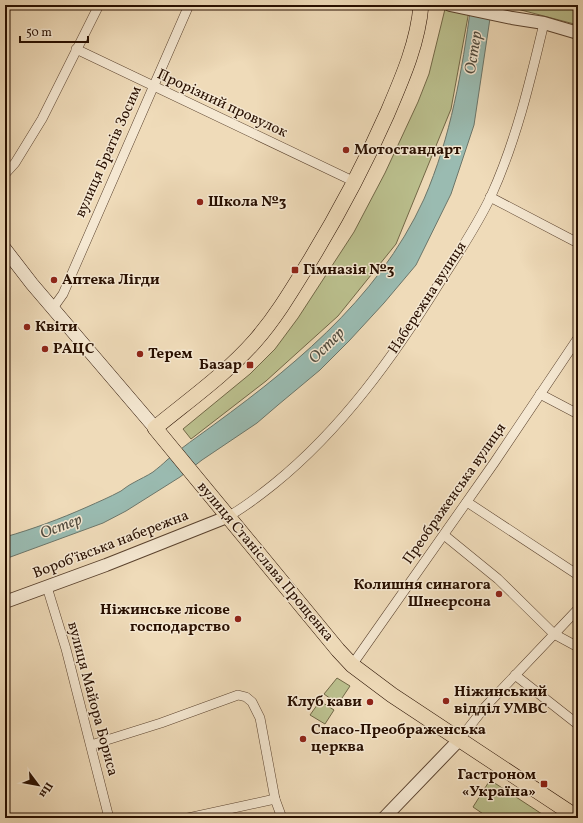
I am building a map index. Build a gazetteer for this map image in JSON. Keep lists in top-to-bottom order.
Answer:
{
  "streets": {
    "main road": ["вулиця Станіслава Прощенка"],
    "street": [
      "Прорізний провулок",
      "вулиця Братів Зосим",
      "Набережна вулиця",
      "Преображенська вулиця",
      "Воробʼївська набережна",
      "вулиця Майора Бориса"
    ]
  },
  "crossings": [
    ["Прорізний провулок", "вулиця Братів Зосим"],
    ["вулиця Братів Зосим", "вулиця Станіслава Прощенка"],
    ["Набережна вулиця", "Воробʼївська набережна"],
    ["Набережна вулиця", "вулиця Станіслава Прощенка"],
    ["Преображенська вулиця", "вулиця Станіслава Прощенка"],
    ["Воробʼївська набережна", "вулиця Станіслава Прощенка"],
    ["Воробʼївська набережна", "вулиця Майора Бориса"]
  ],
  "water": ["Остер"],
  "places": {
    "other": [
      "Мотостандарт",
      "Школа №3",
      "Аптека Лігди",
      "Квіти",
      "РАЦС",
      "Терем",
      "Колишня синагога Шнеєрсона",
      "Ніжинське лісове господарство",
      "Ніжинський відділ УМВС",
      "Клуб кави",
      "Спасо-Преображенська церква"
    ],
    "transit": ["Гімназія №3", "Базар", "Гастроном «Україна»"]
  },
  "scale_bar": "50 m",
  "north": "bottom right"
}
